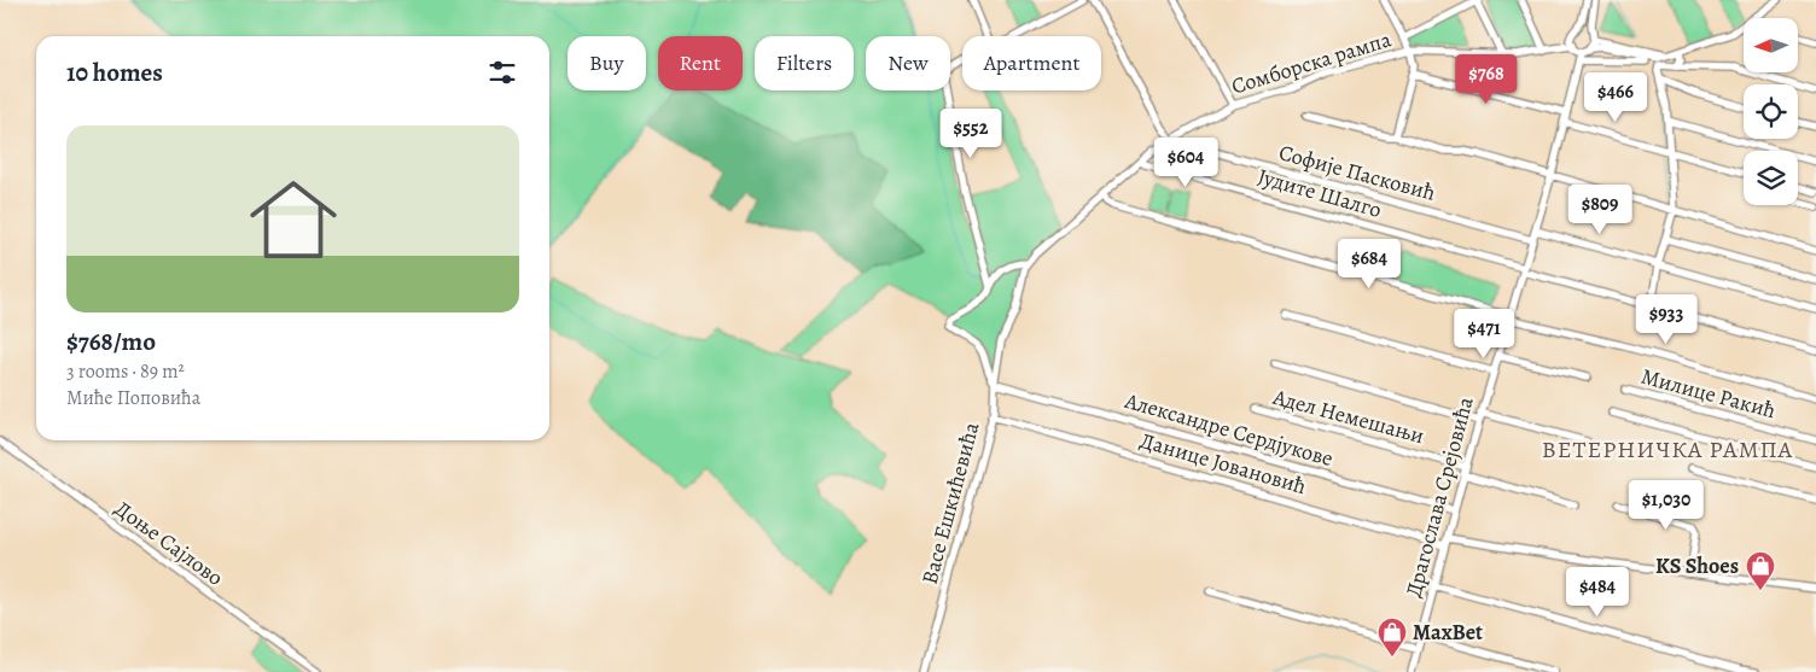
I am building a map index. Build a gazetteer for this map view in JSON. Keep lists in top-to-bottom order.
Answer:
{
  "streets": {
    "street": [
      "Сомборска рампа",
      "Софије Пасковић",
      "Јудите Шалго",
      "Милице Ракић",
      "Адел Немешањи",
      "Александре Сердјукове",
      "Данице Јовановић",
      "Драгослава Срејовића",
      "Васе Ешкићевића",
      "Доње Сајлово"
    ]
  },
  "crossings": [
    ["Сомборска рампа", "Софије Пасковић"],
    ["Сомборска рампа", "Јудите Шалго"],
    ["Сомборска рампа", "Драгослава Срејовића"],
    ["Сомборска рампа", "Васе Ешкићевића"],
    ["Софије Пасковић", "Драгослава Срејовића"],
    ["Јудите Шалго", "Драгослава Срејовића"],
    ["Адел Немешањи", "Драгослава Срејовића"],
    ["Александре Сердјукове", "Драгослава Срејовића"],
    ["Александре Сердјукове", "Васе Ешкићевића"],
    ["Данице Јовановић", "Драгослава Срејовића"],
    ["Данице Јовановић", "Васе Ешкићевића"]
  ],
  "districts": ["ВЕТЕРНИЧКА РАМПА"],
  "places": {
    "shop": ["KS Shoes", "MaxBet"]
  },
  "north": "left",
  "page": {
    "chip": [
      "Buy",
      "Rent",
      "Filters",
      "New",
      "Apartment"
    ],
    "heading": "10 homes",
    "price": [
      "$768",
      "$466",
      "$552",
      "$604",
      "$809",
      "$684",
      "$933",
      "$471",
      "$1,030",
      "$484"
    ],
    "list": [
      {
        "name": "$768/mo",
        "note": "3 rooms · 89 m² · Миће Поповића"
      }
    ]
  }
}
